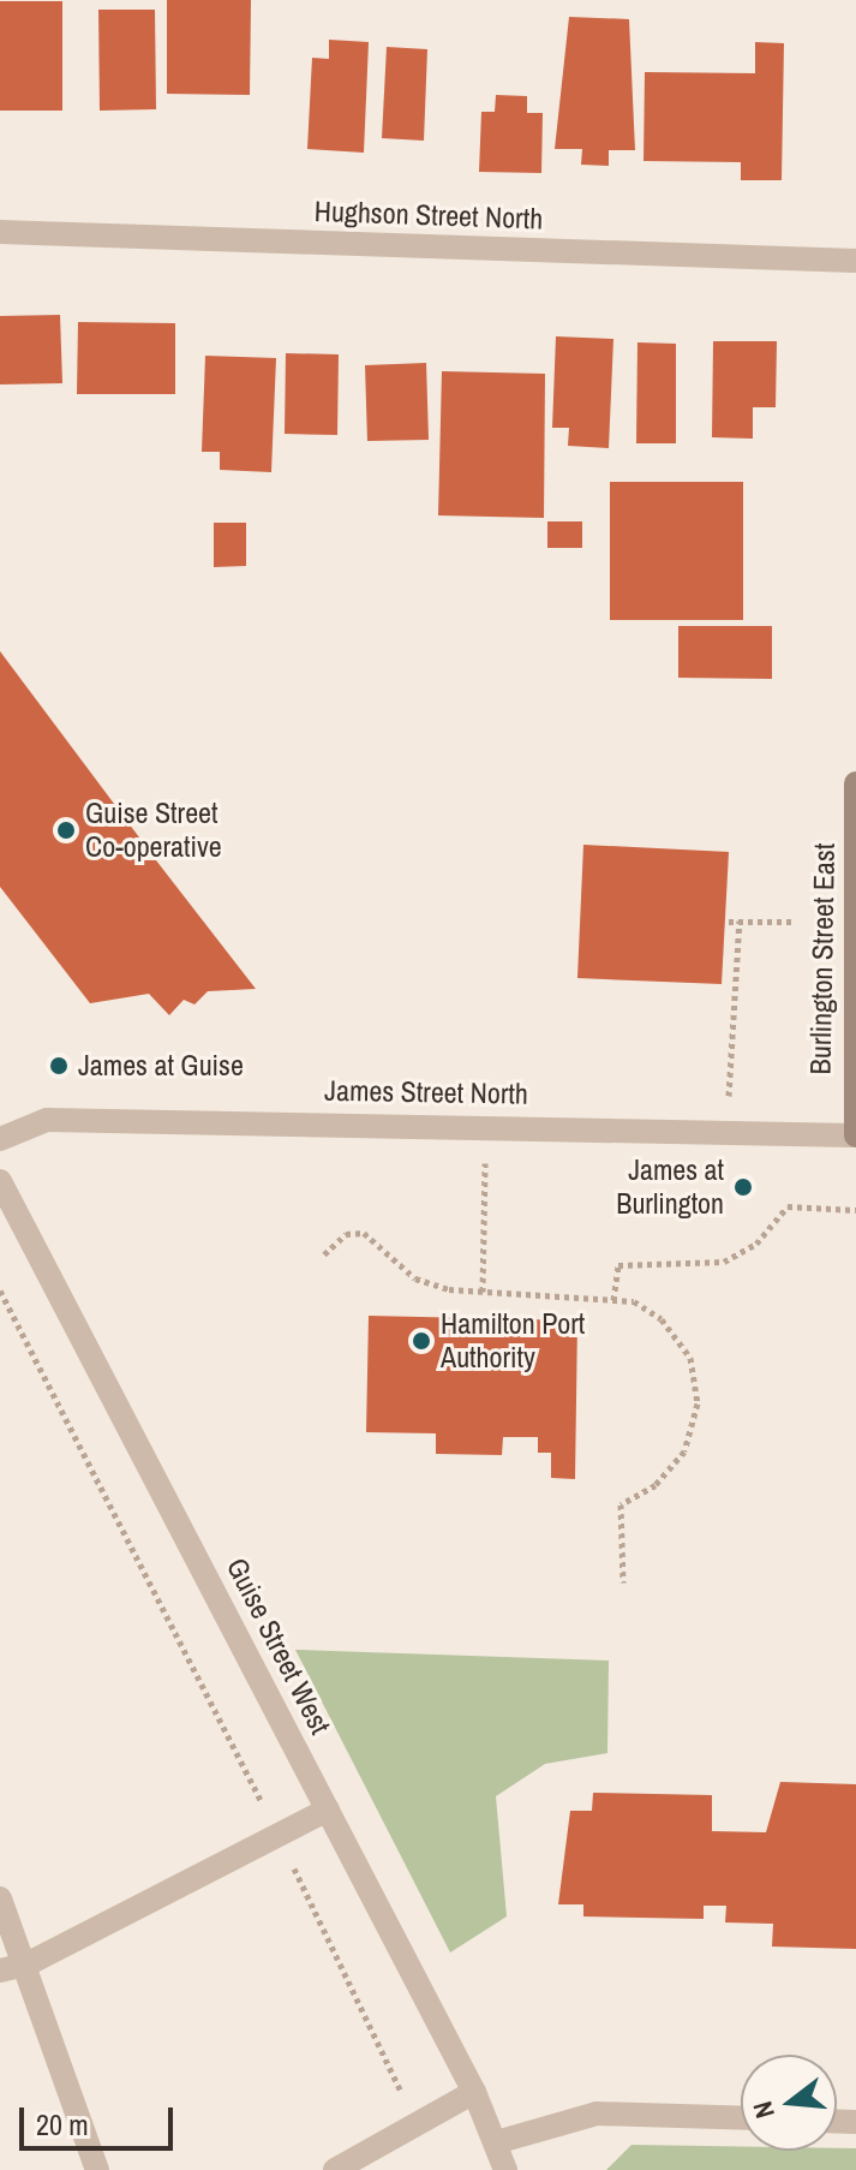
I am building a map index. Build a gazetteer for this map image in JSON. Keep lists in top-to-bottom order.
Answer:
{
  "streets": {
    "main road": ["Burlington Street East"],
    "street": ["Hughson Street North", "James Street North", "Guise Street West"]
  },
  "crossings": [
    ["Burlington Street East", "James Street North"]
  ],
  "places": [
    "Guise Street Co-operative",
    "James at Guise",
    "James at Burlington",
    "Hamilton Port Authority"
  ],
  "scale_bar": "20 m",
  "north": "left"
}
